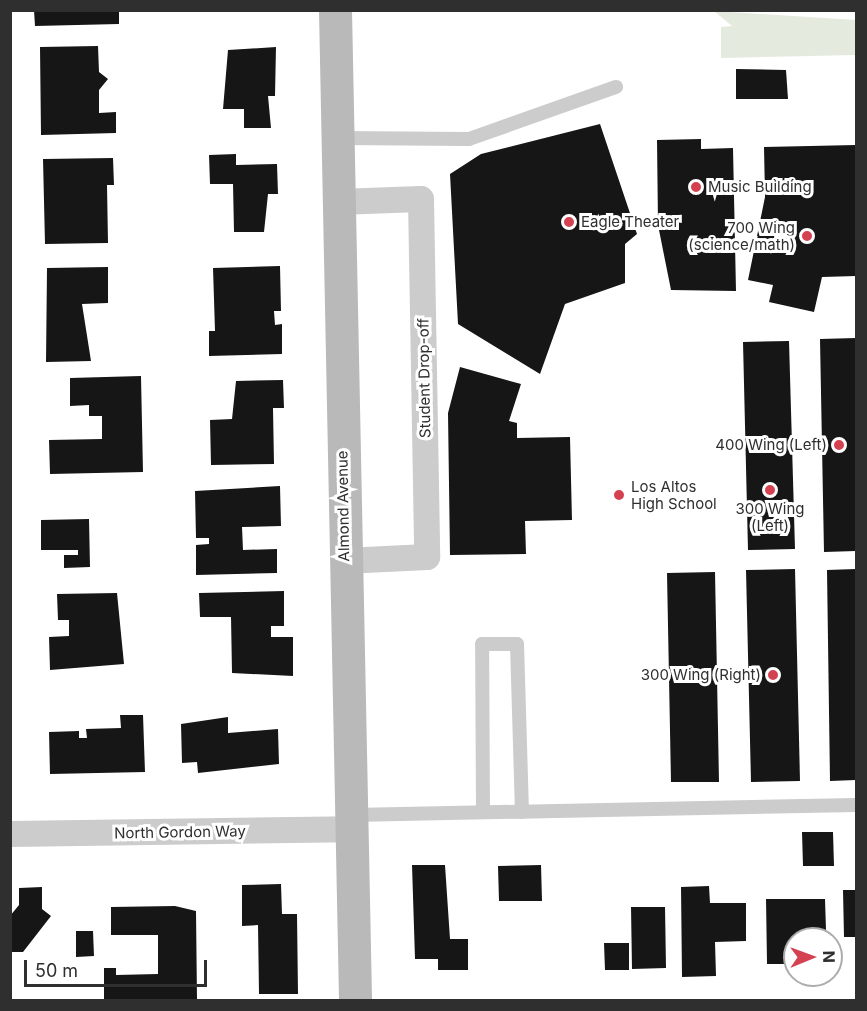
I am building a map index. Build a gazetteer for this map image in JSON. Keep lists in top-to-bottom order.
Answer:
{
  "streets": {
    "street": ["Student Drop-off", "Almond Avenue", "North Gordon Way"]
  },
  "crossings": [
    ["Student Drop-off", "Almond Avenue"],
    ["Almond Avenue", "North Gordon Way"]
  ],
  "places": [
    "Music Building",
    "Eagle Theater",
    "700 Wing (science/math)",
    "400 Wing (Left)",
    "300 Wing (Left)",
    "Los Altos High School",
    "300 Wing (Right)"
  ],
  "scale_bar": "50 m",
  "north": "right"
}
